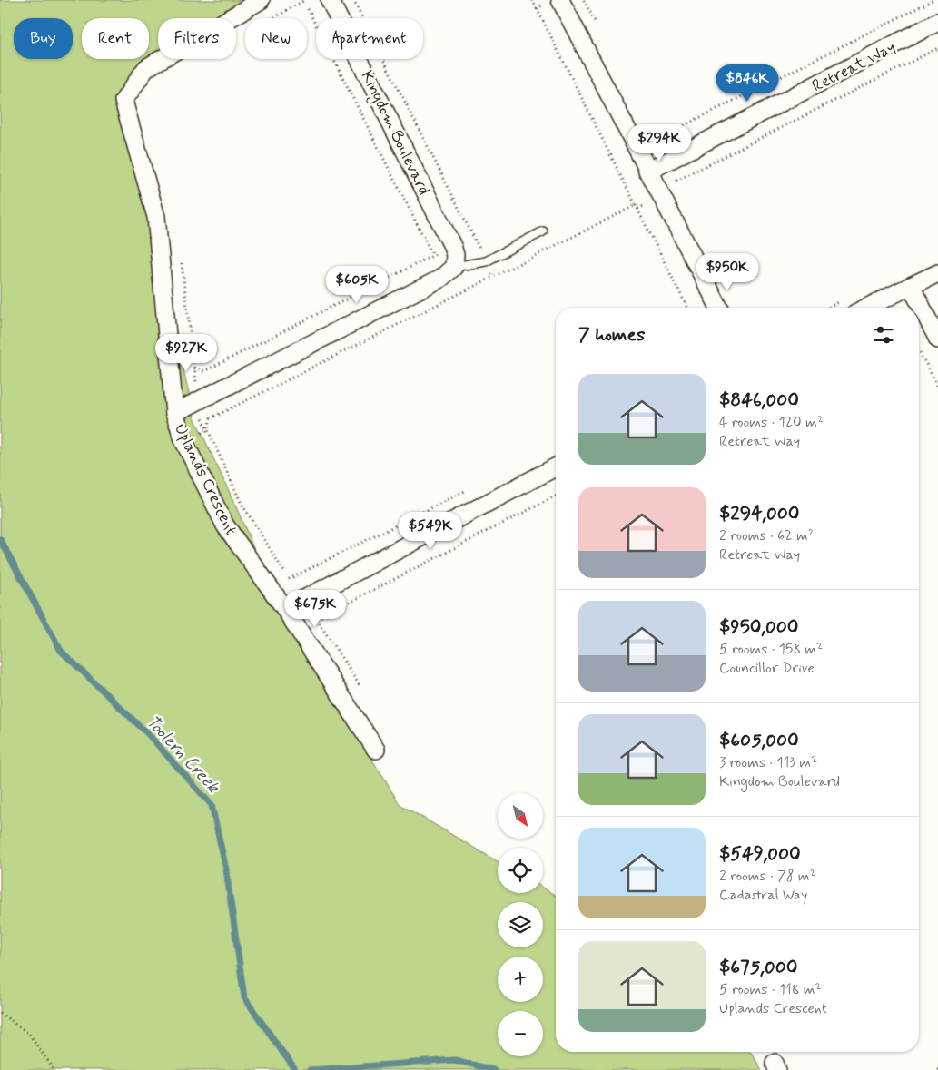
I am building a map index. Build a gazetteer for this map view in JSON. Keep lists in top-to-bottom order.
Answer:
{
  "streets": {
    "street": ["Retreat Way", "Kingdom Boulevard", "Uplands Crescent"]
  },
  "water": ["Toolern Creek"],
  "north": "bottom right",
  "page": {
    "chip": [
      "Buy",
      "Rent",
      "Filters",
      "New",
      "Apartment"
    ],
    "price": [
      "$846K",
      "$294K",
      "$950K",
      "$605K",
      "$927K",
      "$549K",
      "$675K"
    ],
    "heading": "7 homes",
    "list": [
      {
        "name": "$846,000",
        "note": "4 rooms · 120 m² · Retreat Way"
      },
      {
        "name": "$294,000",
        "note": "2 rooms · 62 m² · Retreat Way"
      },
      {
        "name": "$950,000",
        "note": "5 rooms · 158 m² · Councillor Drive"
      },
      {
        "name": "$605,000",
        "note": "3 rooms · 113 m² · Kingdom Boulevard"
      },
      {
        "name": "$549,000",
        "note": "2 rooms · 78 m² · Cadastral Way"
      },
      {
        "name": "$675,000",
        "note": "5 rooms · 118 m² · Uplands Crescent"
      }
    ],
    "map_buttons": ["+", "−"]
  }
}
